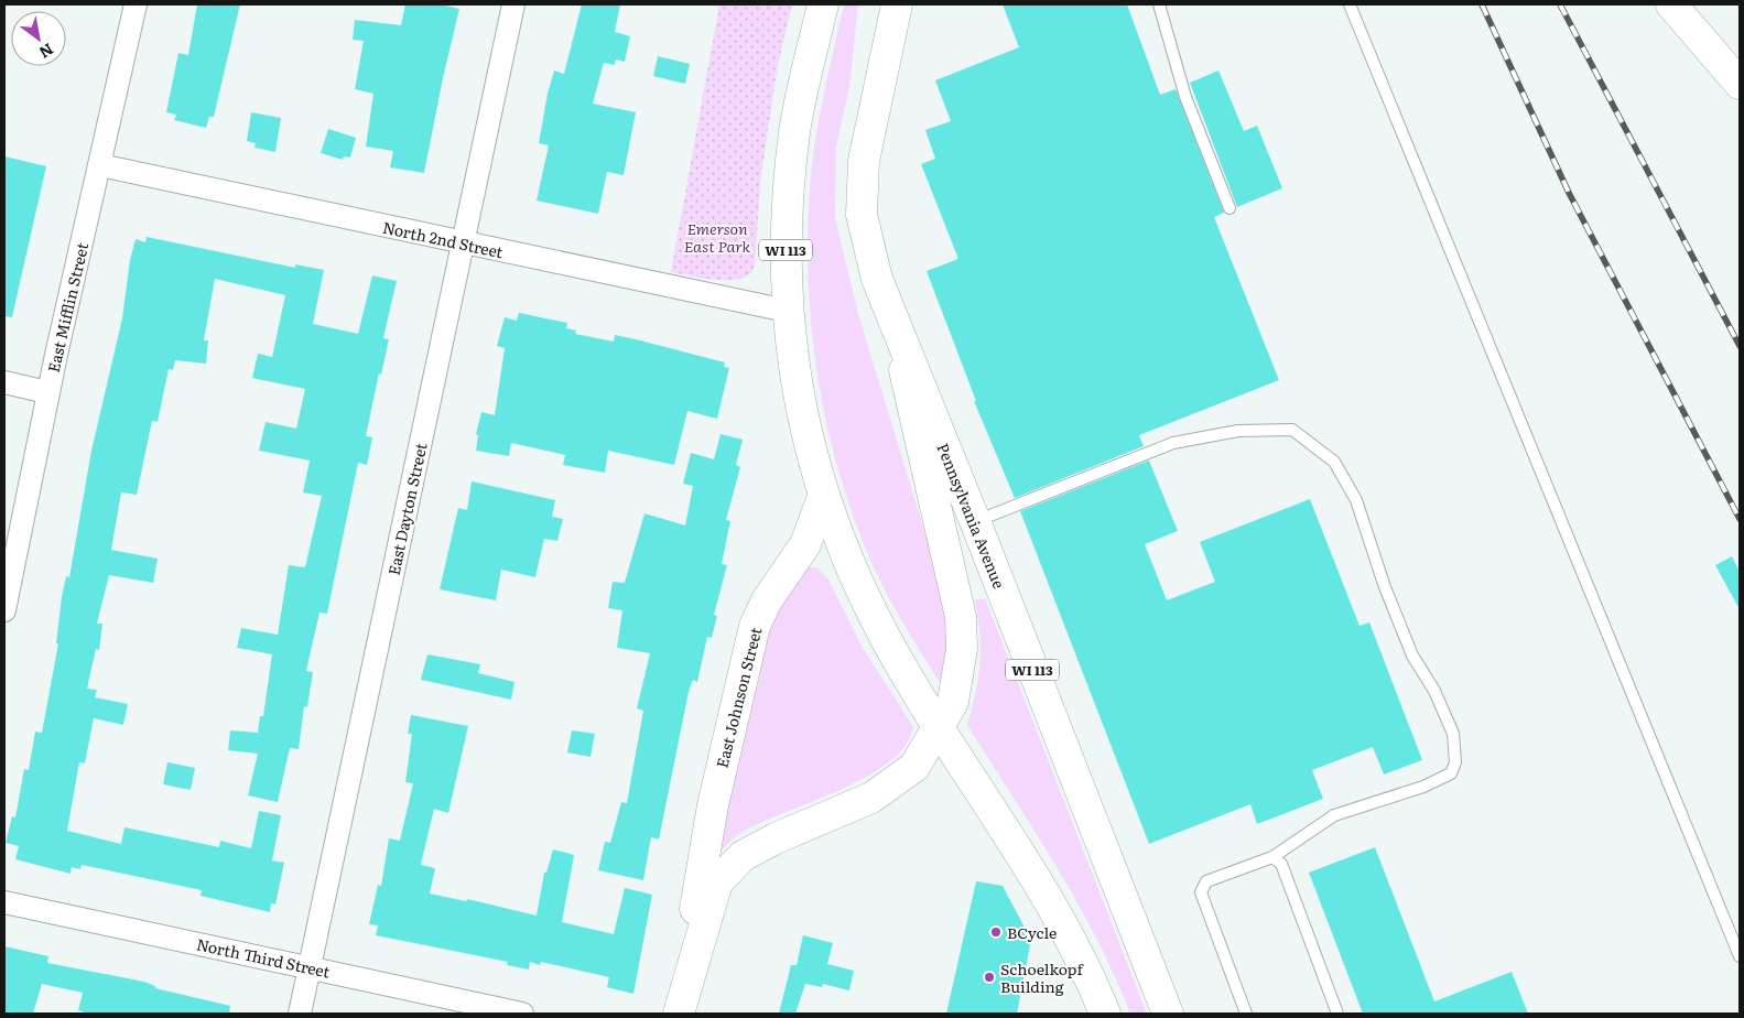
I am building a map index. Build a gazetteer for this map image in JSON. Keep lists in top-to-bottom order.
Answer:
{
  "streets": {
    "main road": ["WI 113", "Pennsylvania Avenue", "East Johnson Street"],
    "street": [
      "North 2nd Street",
      "East Mifflin Street",
      "East Dayton Street",
      "North Third Street"
    ]
  },
  "crossings": [
    ["North 2nd Street", "WI 113"],
    ["North 2nd Street", "East Mifflin Street"],
    ["North 2nd Street", "East Dayton Street"],
    ["WI 113", "East Johnson Street"],
    ["East Dayton Street", "North Third Street"],
    ["Pennsylvania Avenue", "East Johnson Street"]
  ],
  "parks": ["Emerson East Park"],
  "places": ["BCycle", "Schoelkopf Building"],
  "north": "bottom right"
}
